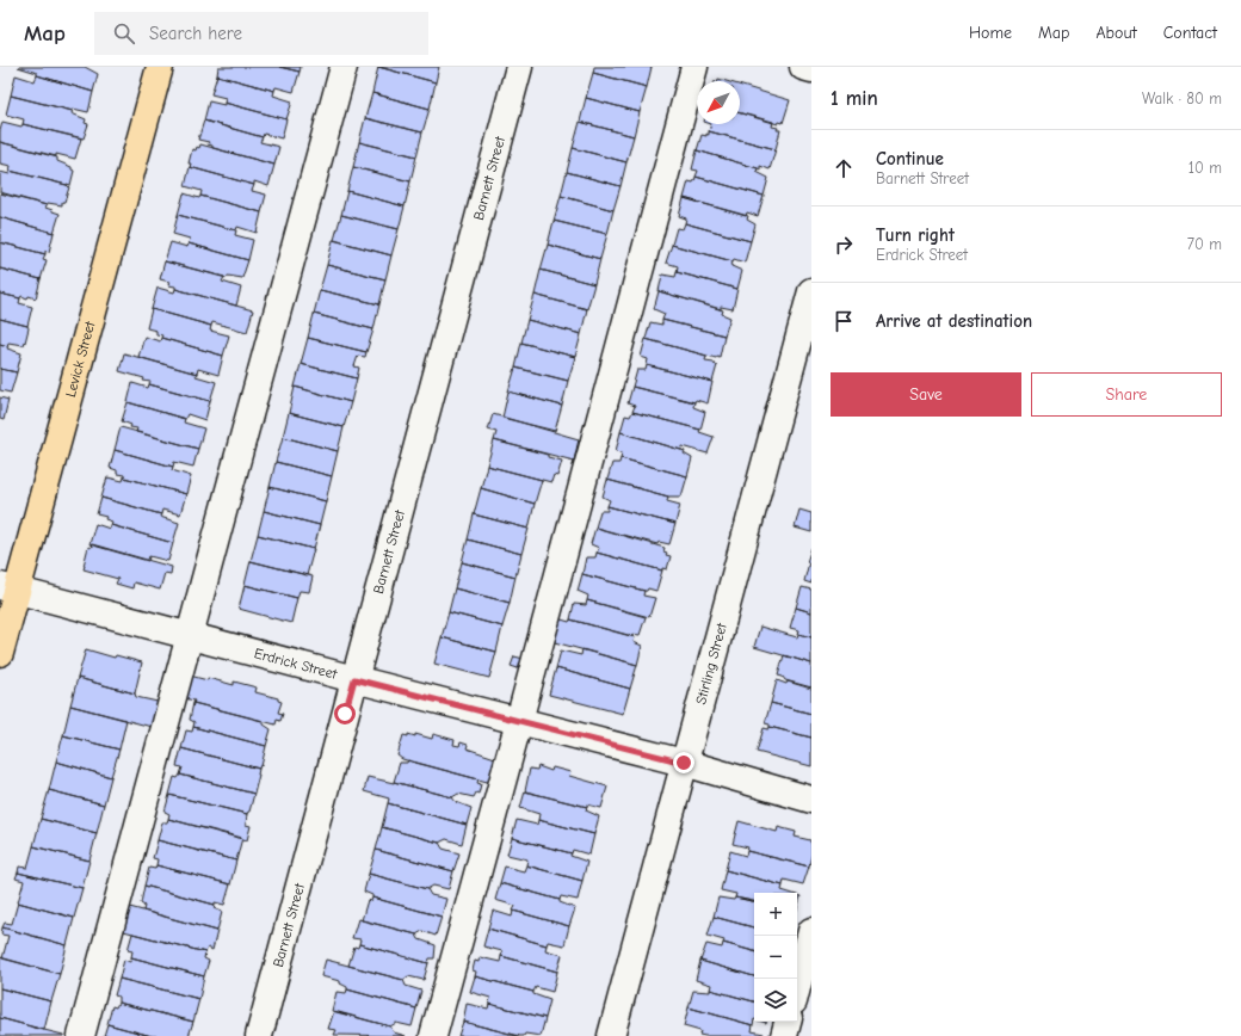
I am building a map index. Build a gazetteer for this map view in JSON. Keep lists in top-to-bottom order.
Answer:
{
  "streets": {
    "highway": ["Levick Street"],
    "street": ["Barnett Street", "Erdrick Street", "Stirling Street"]
  },
  "crossings": [
    ["Barnett Street", "Erdrick Street"],
    ["Levick Street", "Erdrick Street"],
    ["Erdrick Street", "Stirling Street"]
  ],
  "north": "bottom left",
  "page": {
    "header": "Map",
    "search": "Search here",
    "nav": [
      "Home",
      "Map",
      "About",
      "Contact"
    ],
    "heading": ["1 min", "Walk · 80 m"],
    "list": [
      ["Continue", "Barnett Street", "10 m"],
      ["Turn right", "Erdrick Street", "70 m"],
      "Arrive at destination"
    ],
    "buttons": ["Save", "Share"],
    "map_buttons": ["+", "−"]
  }
}
